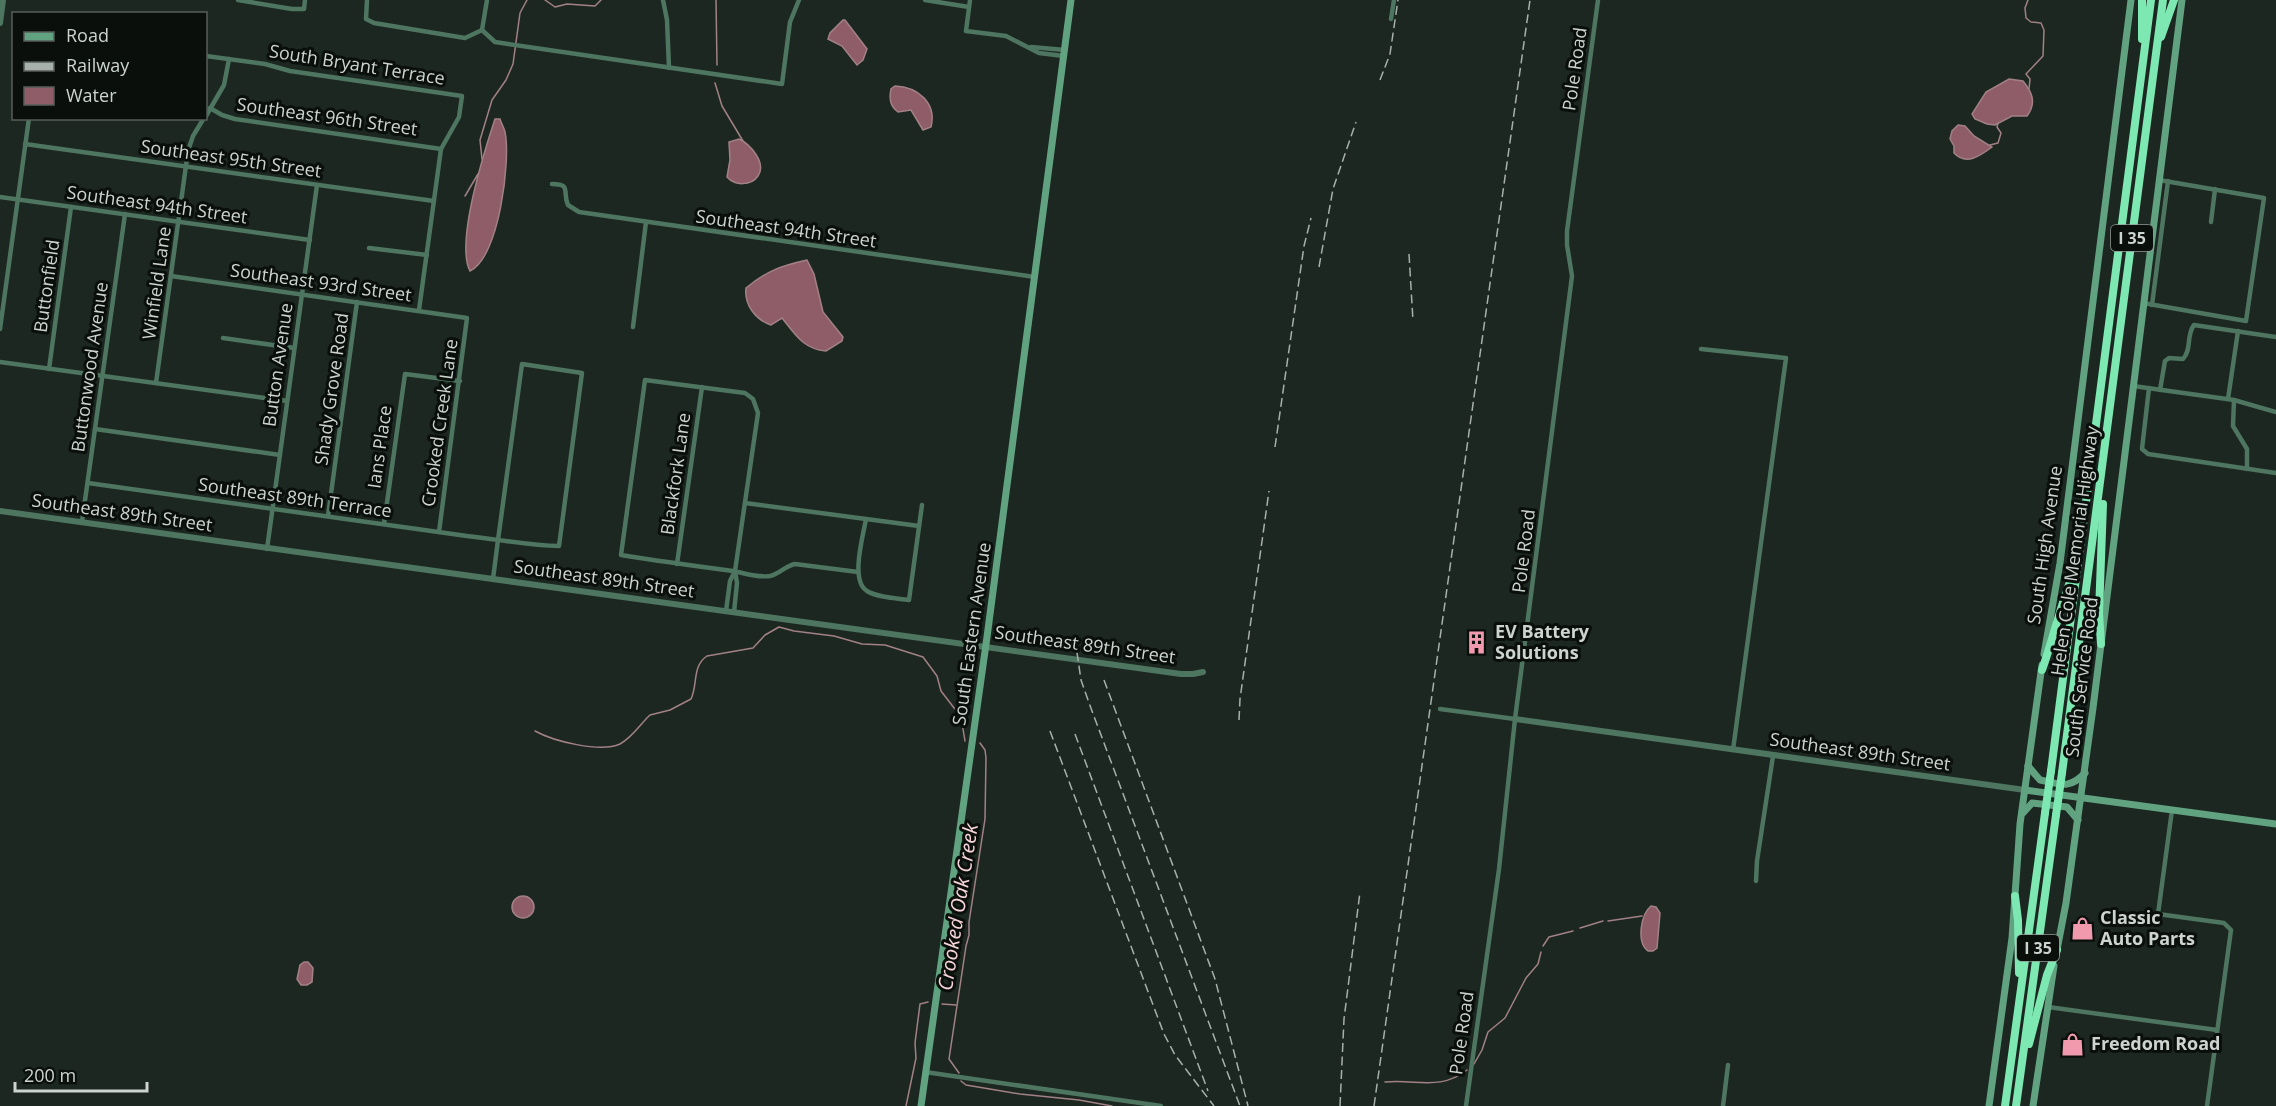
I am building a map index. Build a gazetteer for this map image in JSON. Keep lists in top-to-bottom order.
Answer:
{
  "streets": {
    "highway": ["I 35", "Helen Cole Memorial Highway"],
    "main road": [
      "Southeast 89th Street",
      "South High Avenue",
      "South Eastern Avenue",
      "South Service Road"
    ],
    "street": [
      "South Bryant Terrace",
      "Pole Road",
      "Southeast 96th Street",
      "Southeast 95th Street",
      "Southeast 94th Street",
      "Winfield Lane",
      "Southeast 93rd Street",
      "Buttonfield",
      "Button Avenue",
      "Buttonwood Avenue",
      "Shady Grove Road",
      "Crooked Creek Lane",
      "Ians Place",
      "Blackfork Lane",
      "Southeast 89th Terrace"
    ]
  },
  "crossings": [
    ["South Bryant Terrace", "Southeast 96th Street"],
    ["South Bryant Terrace", "Southeast 95th Street"],
    ["South Bryant Terrace", "Winfield Lane"],
    ["South Bryant Terrace", "Southeast 93rd Street"],
    ["Pole Road", "Southeast 89th Street"],
    ["Southeast 96th Street", "Winfield Lane"],
    ["Southeast 95th Street", "Winfield Lane"],
    ["Southeast 95th Street", "Button Avenue"],
    ["Southeast 94th Street", "Winfield Lane"],
    ["Southeast 94th Street", "Buttonfield"],
    ["Southeast 94th Street", "Button Avenue"],
    ["Southeast 94th Street", "Buttonwood Avenue"],
    ["Southeast 94th Street", "South Eastern Avenue"],
    ["Winfield Lane", "Southeast 93rd Street"],
    ["Southeast 93rd Street", "Button Avenue"],
    ["Southeast 93rd Street", "Shady Grove Road"],
    ["Southeast 93rd Street", "Crooked Creek Lane"],
    ["Button Avenue", "Southeast 89th Terrace"],
    ["Button Avenue", "Southeast 89th Street"],
    ["Buttonwood Avenue", "Southeast 89th Terrace"],
    ["Buttonwood Avenue", "Southeast 89th Street"],
    ["Shady Grove Road", "Southeast 89th Terrace"],
    ["Crooked Creek Lane", "Ians Place"],
    ["Crooked Creek Lane", "Southeast 89th Terrace"],
    ["Ians Place", "Southeast 89th Terrace"],
    ["Southeast 89th Terrace", "Southeast 89th Street"],
    ["Southeast 89th Street", "South High Avenue"],
    ["Southeast 89th Street", "South Eastern Avenue"],
    ["Southeast 89th Street", "South Service Road"]
  ],
  "water": ["Crooked Oak Creek"],
  "places": {
    "building": ["EV Battery Solutions"],
    "shop": ["Classic Auto Parts", "Freedom Road"]
  },
  "legend": ["Road", "Railway", "Water"],
  "scale_bar": "200 m"
}
